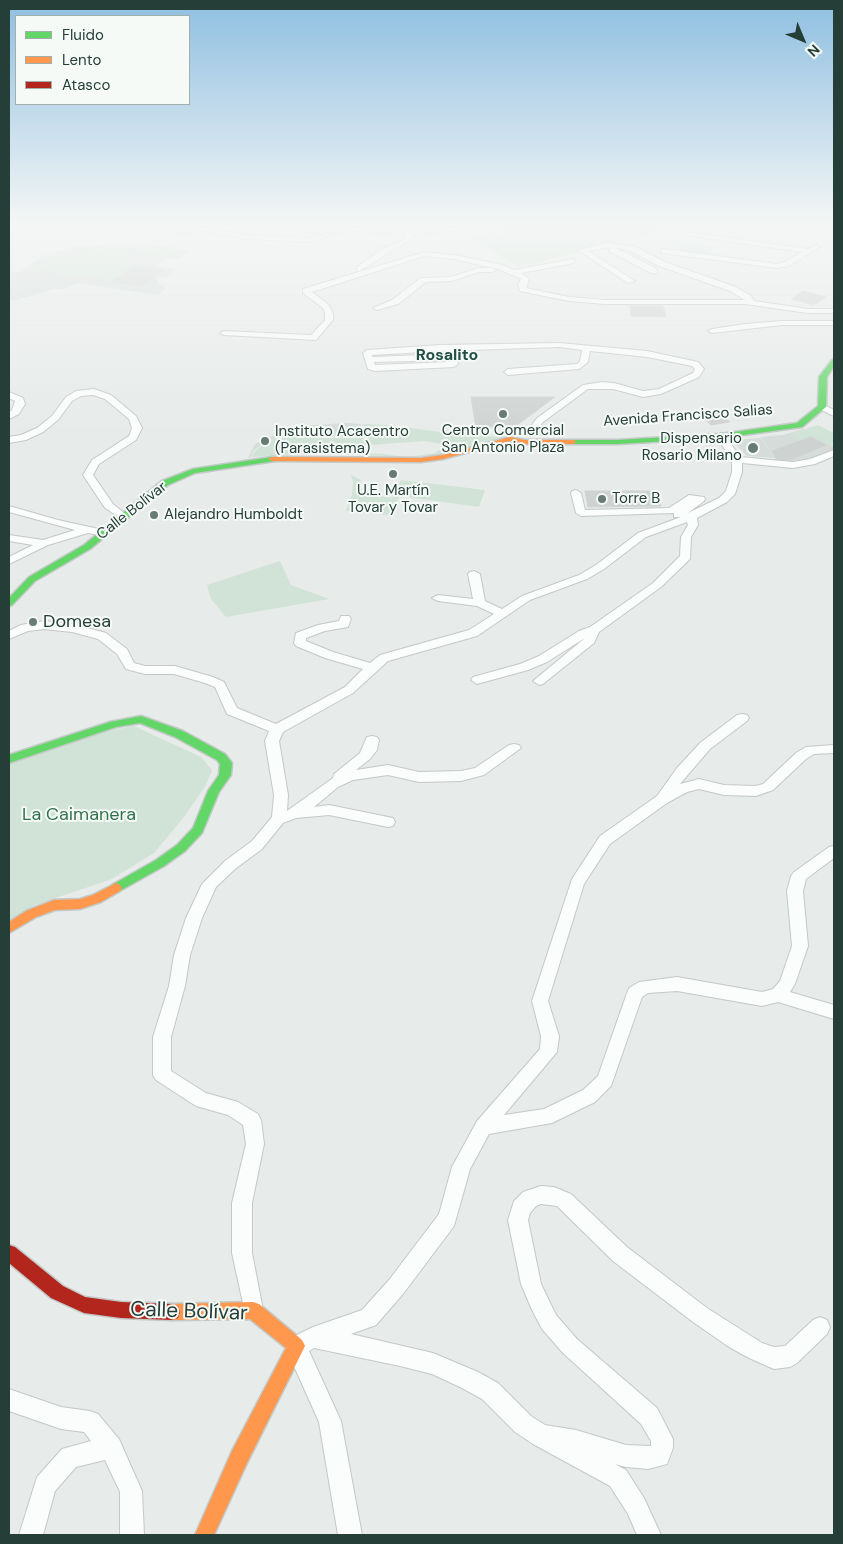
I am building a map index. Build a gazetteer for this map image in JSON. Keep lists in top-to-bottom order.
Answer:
{
  "streets": {
    "street": ["Avenida Francisco Salias", "Calle Bolívar"]
  },
  "crossings": [
    ["Avenida Francisco Salias", "Calle Bolívar"]
  ],
  "districts": ["Rosalito"],
  "parks": ["La Caimanera"],
  "places": [
    "Centro Comercial San Antonio Plaza",
    "Instituto Acacentro (Parasistema)",
    "Dispensario Rosario Milano",
    "U.E. Martín Tovar y Tovar",
    "Torre B",
    "Alejandro Humboldt",
    "Domesa"
  ],
  "legend": ["Fluido", "Lento", "Atasco"],
  "north": "bottom right"
}
